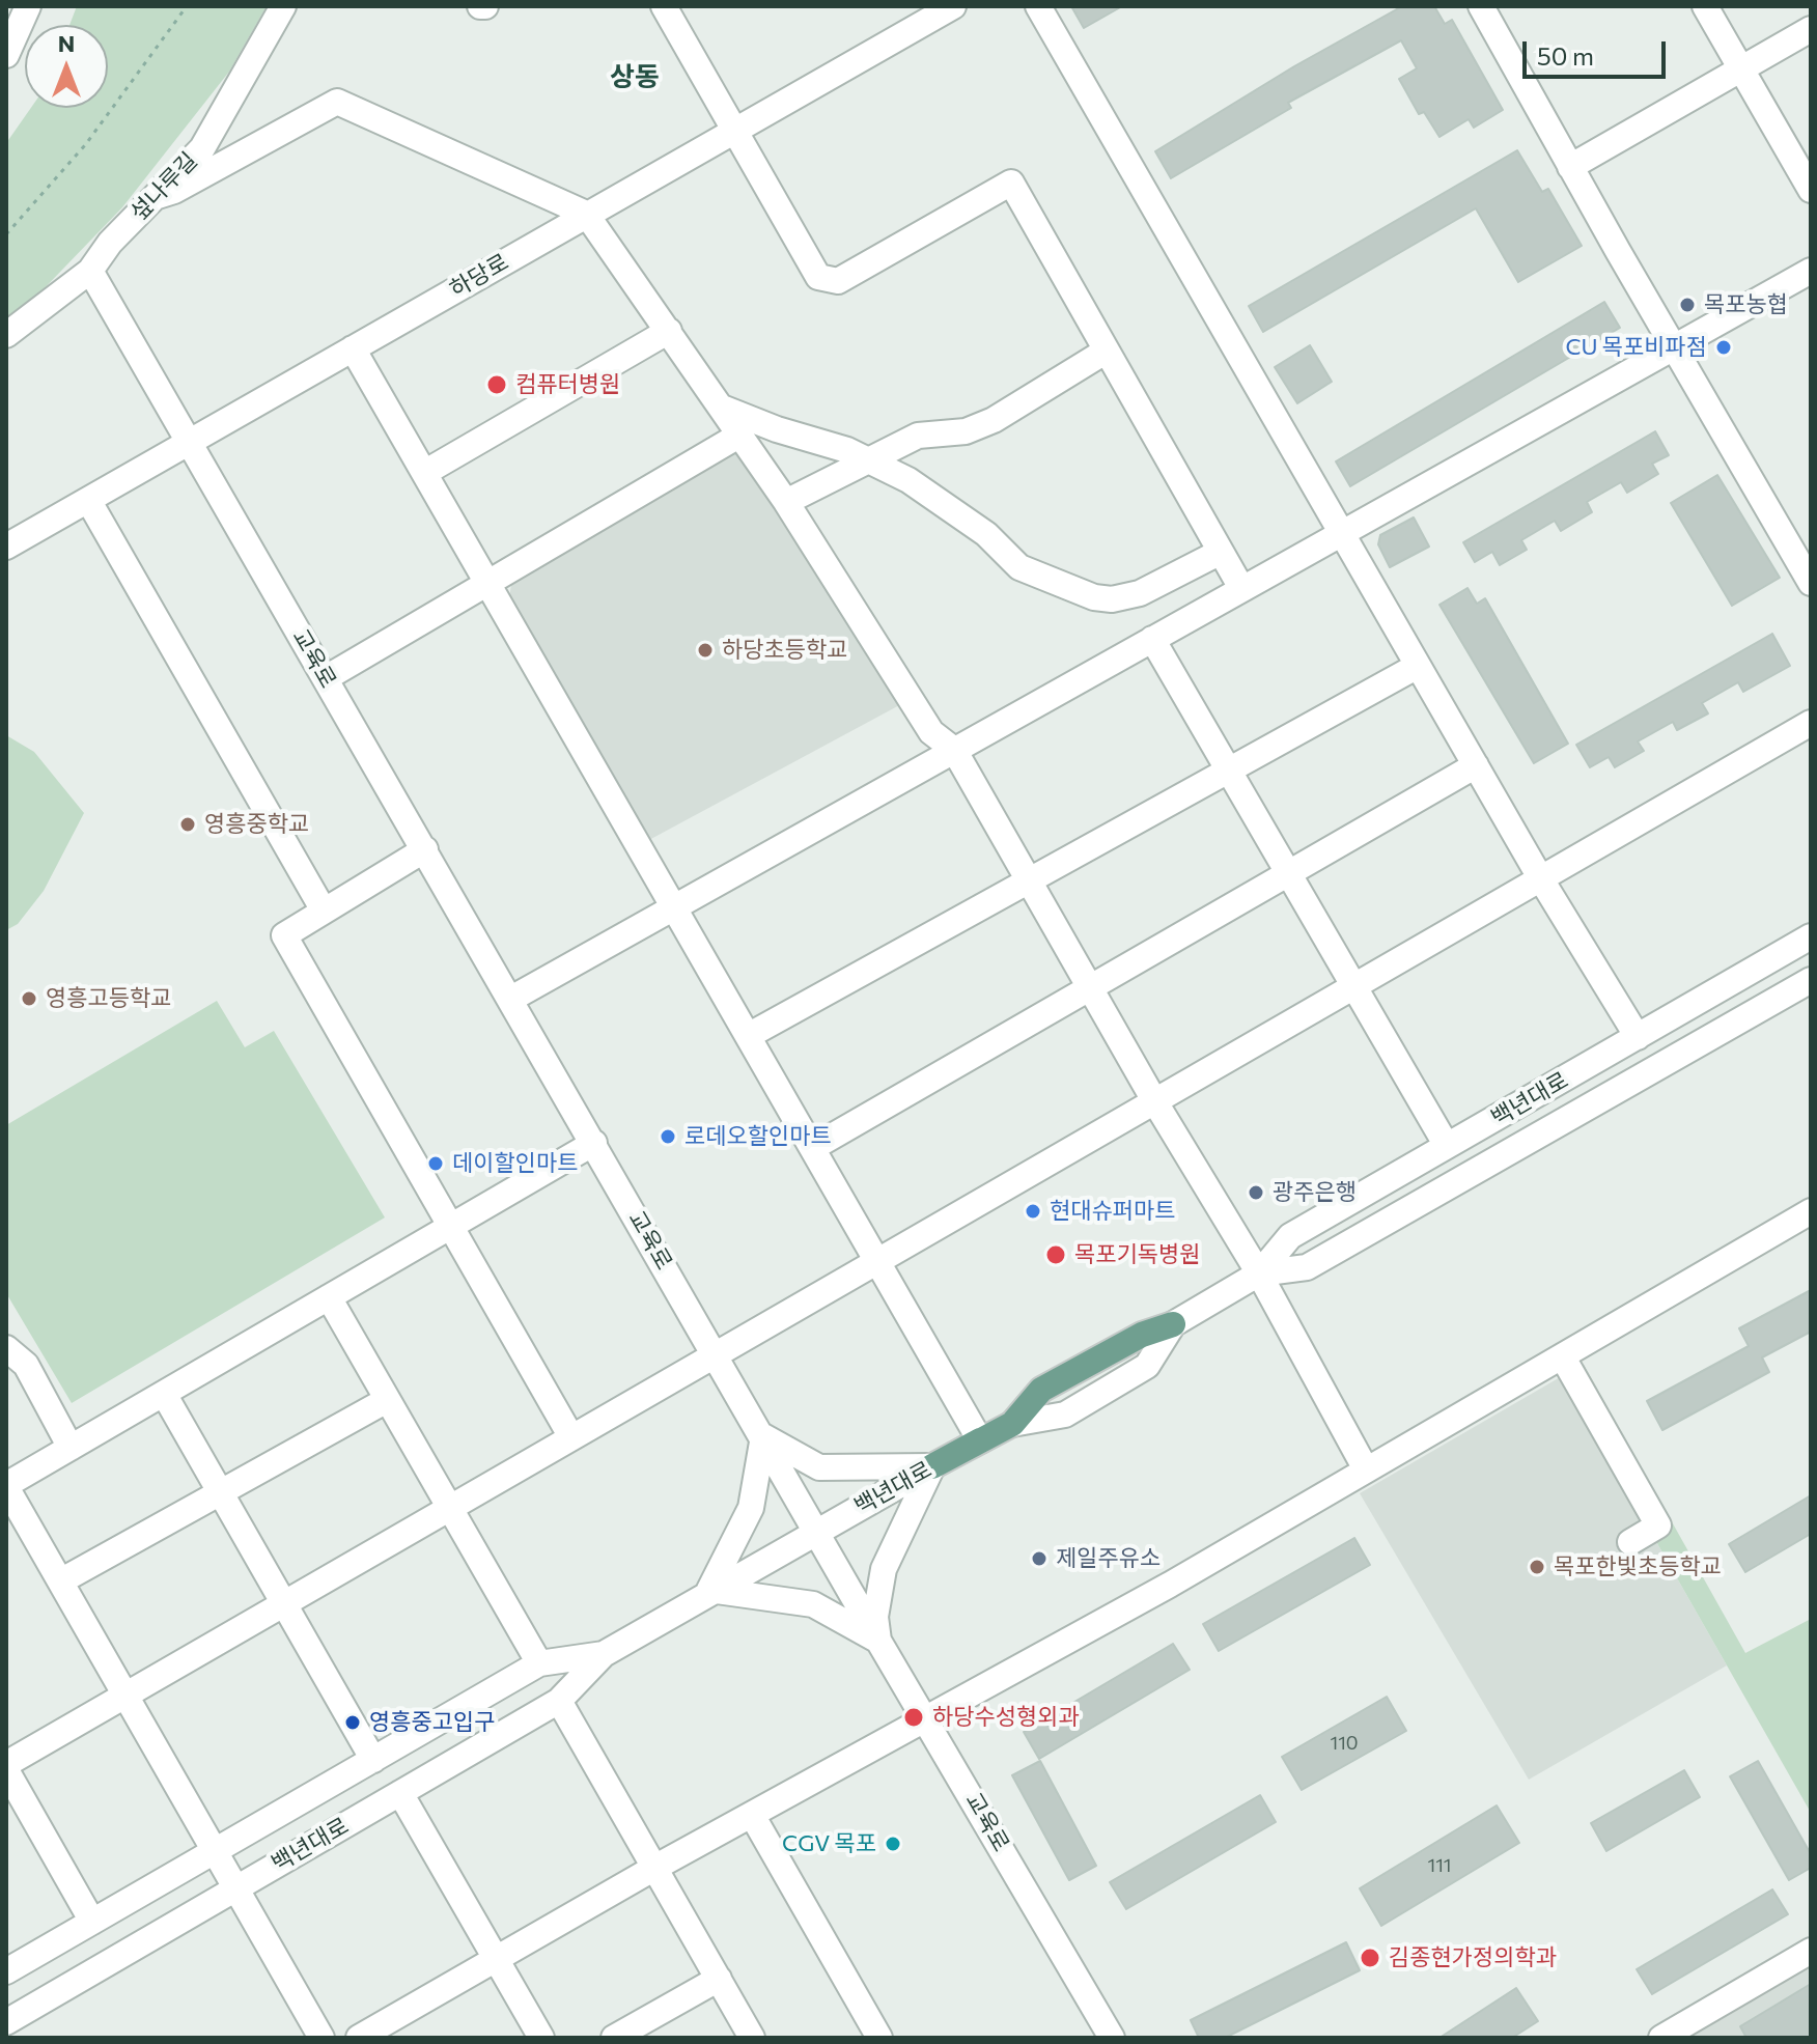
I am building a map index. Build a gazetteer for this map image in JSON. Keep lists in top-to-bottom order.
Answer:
{
  "streets": {
    "main road": ["백년대로"],
    "street": ["섶나루길", "하당로", "교육로"]
  },
  "crossings": [
    ["섶나루길", "교육로"],
    ["하당로", "교육로"],
    ["교육로", "백년대로"]
  ],
  "districts": ["상동"],
  "places": [
    "목포농협",
    "CU 목포비파점",
    "컴퓨터병원",
    "하당초등학교",
    "영흥중학교",
    "영흥고등학교",
    "로데오할인마트",
    "데이할인마트",
    "광주은행",
    "현대슈퍼마트",
    "목포기독병원",
    "제일주유소",
    "목포한빛초등학교",
    "하당수성형외과",
    "영흥중고입구",
    "CGV 목포",
    "김종현가정의학과"
  ],
  "house_numbers": ["110", "111"],
  "scale_bar": "50 m",
  "north": "top"
}
